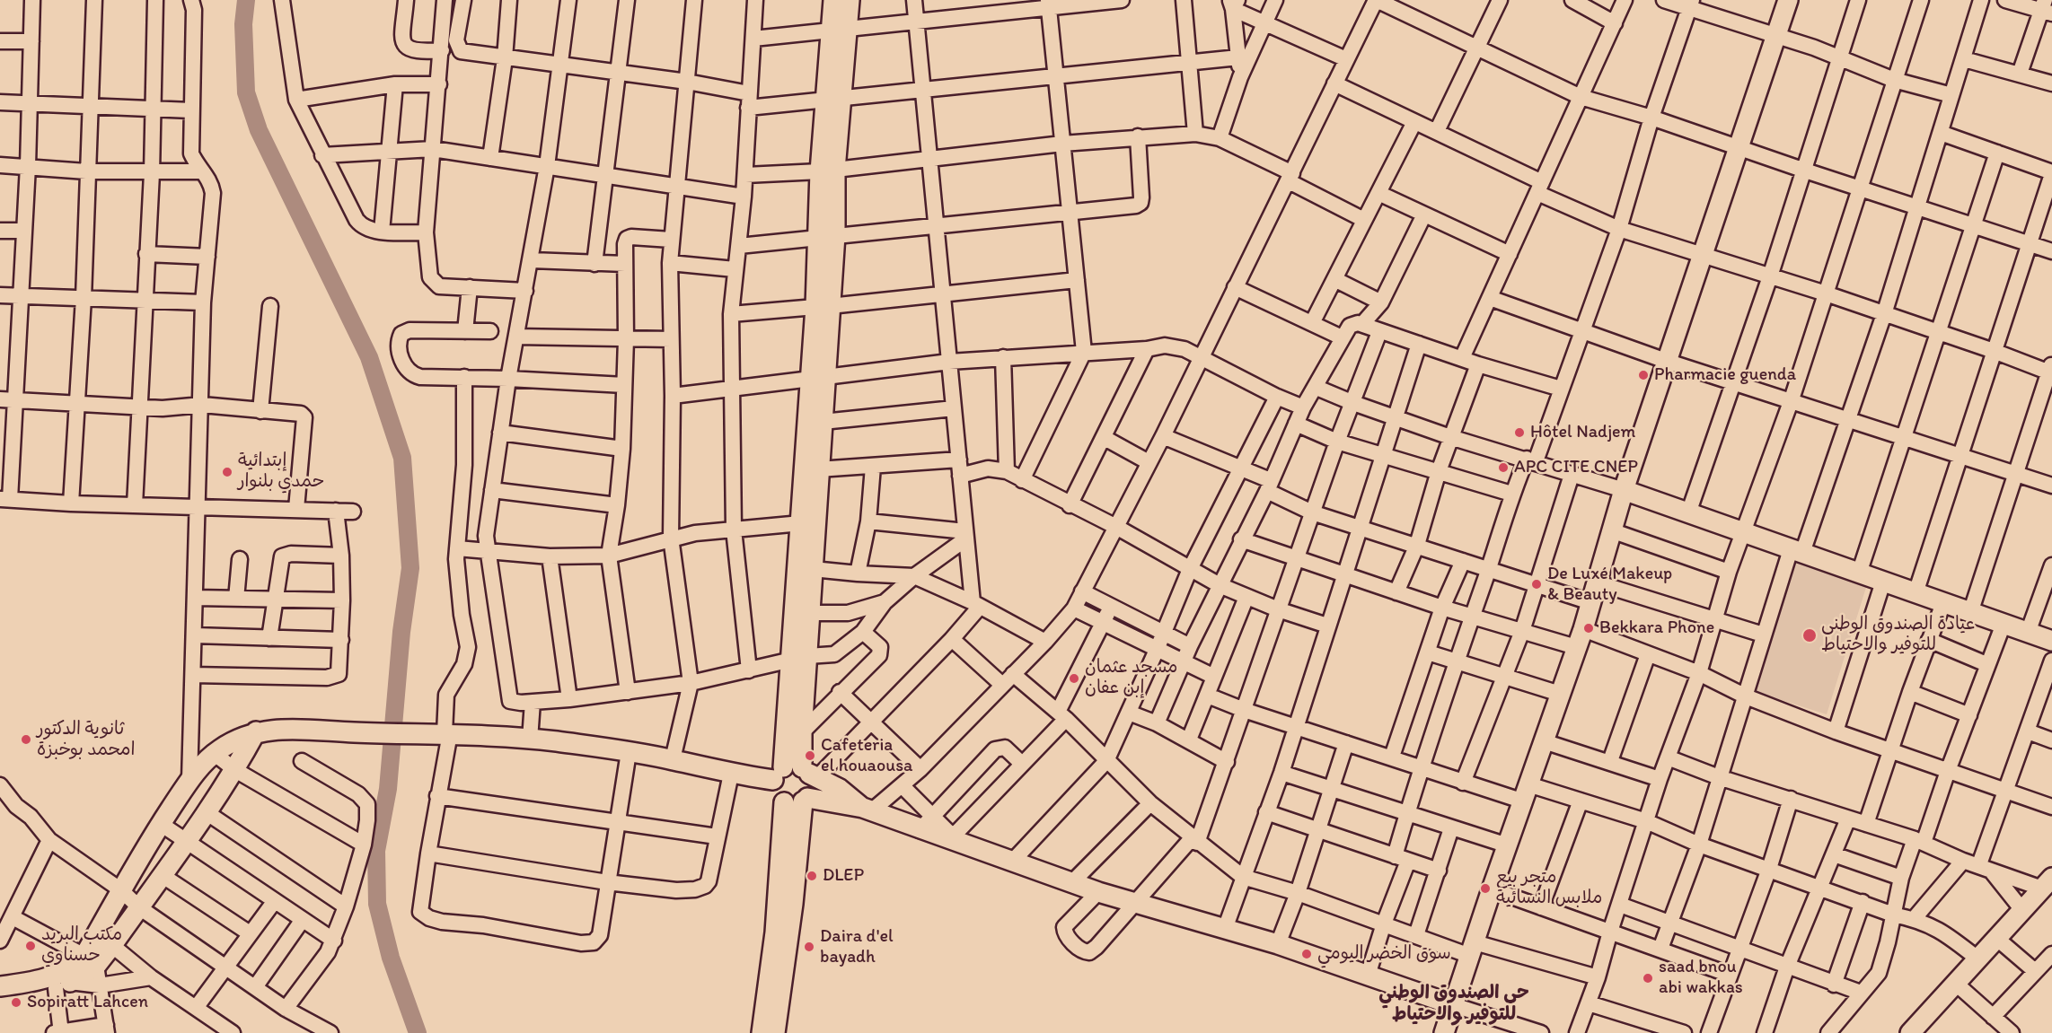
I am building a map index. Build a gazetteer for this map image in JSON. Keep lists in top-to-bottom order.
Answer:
{
  "districts": ["حي الصندوق الوطني للتوفير والاحتياط"],
  "places": [
    "Pharmacie guenda",
    "Hôtel Nadjem",
    "APC CITE CNEP",
    "إبتدائية حمدي بلنوار",
    "De Luxé Makeup & Beauty",
    "Bekkara Phone",
    "عيادة الصندوق الوطني للتوفير والاحتياط",
    "مسجد عثمان إبن عفان",
    "ثانوية الدكتور امحمد بوخبزة",
    "Cafeteria el houaousa",
    "DLEP",
    "متجر بيع ملابس النسائية",
    "مكتب البريد حسناوي",
    "Daira d'el bayadh",
    "سوق الخضر اليومي",
    "saad bnou abi wakkas",
    "Sopiratt Lahcen"
  ]
}
